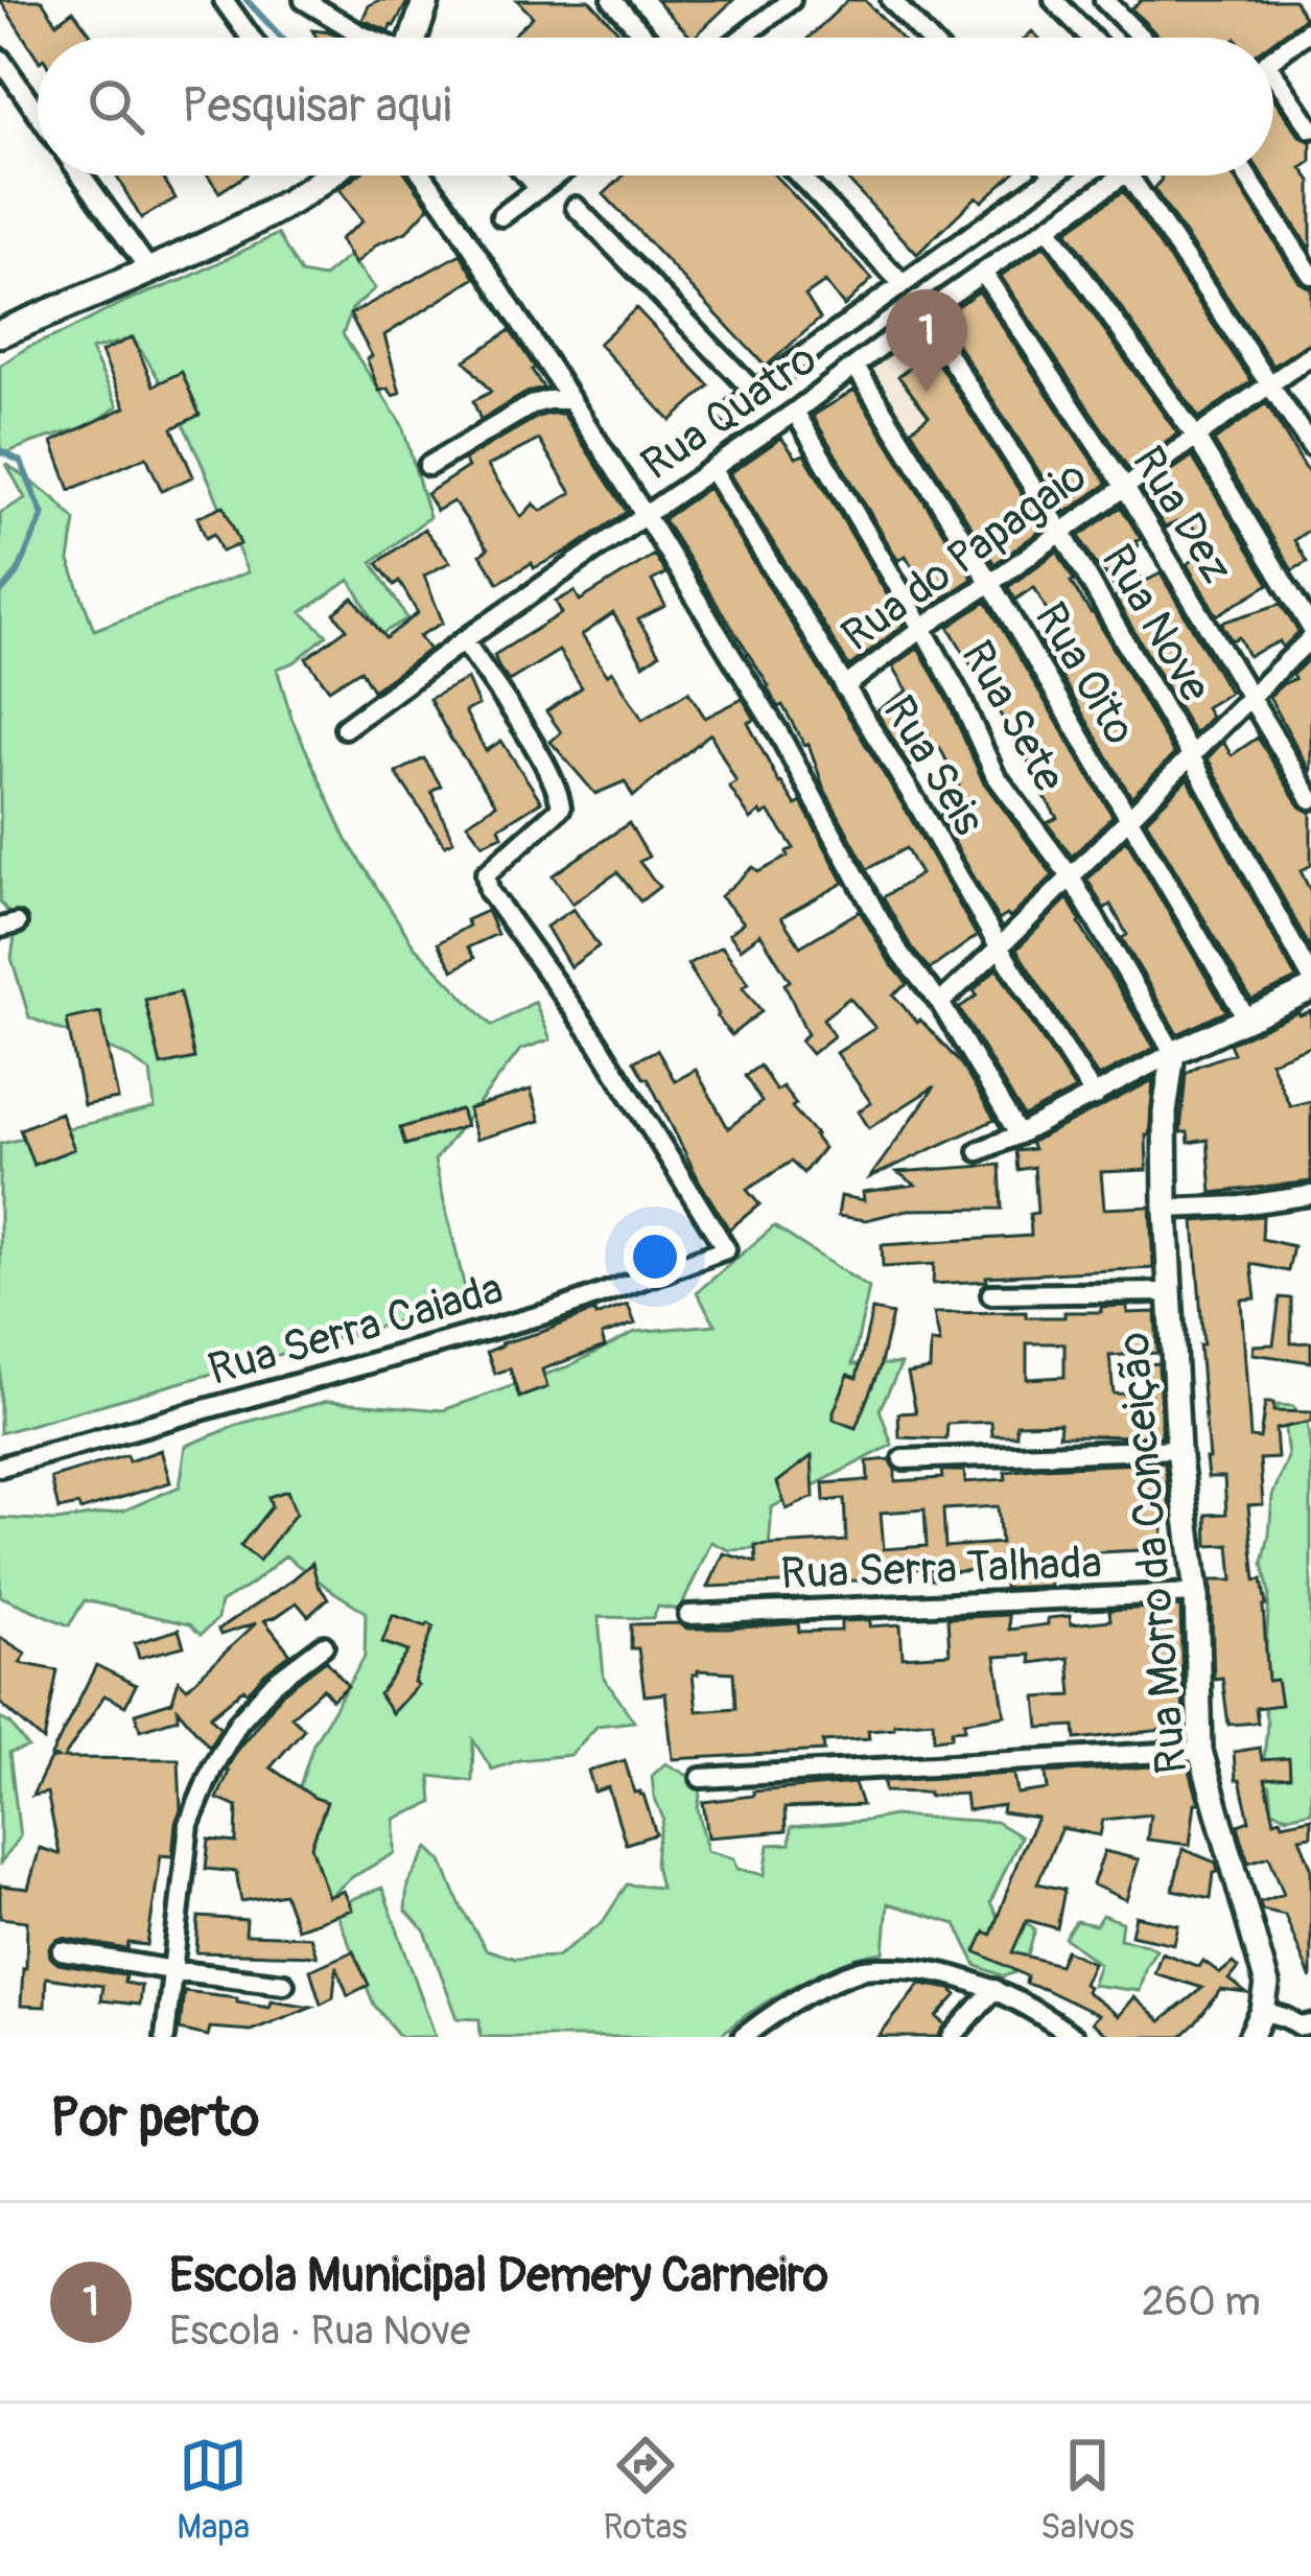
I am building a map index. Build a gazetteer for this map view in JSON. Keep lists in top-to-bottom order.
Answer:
{
  "streets": {
    "street": [
      "Rua Quatro",
      "Rua Dez",
      "Rua do Papagaio",
      "Rua Nove",
      "Rua Oito",
      "Rua Sete",
      "Rua Seis",
      "Rua Serra Caiada",
      "Rua Morro da Conceição",
      "Rua Serra Talhada"
    ]
  },
  "crossings": [
    ["Rua Quatro", "Rua Dez"],
    ["Rua Quatro", "Rua Nove"],
    ["Rua Quatro", "Rua Oito"],
    ["Rua Quatro", "Rua Sete"],
    ["Rua Quatro", "Rua Seis"],
    ["Rua Quatro", "Rua Serra Caiada"],
    ["Rua Dez", "Rua do Papagaio"],
    ["Rua do Papagaio", "Rua Nove"],
    ["Rua do Papagaio", "Rua Oito"],
    ["Rua do Papagaio", "Rua Sete"],
    ["Rua do Papagaio", "Rua Seis"],
    ["Rua Sete", "Rua Morro da Conceição"],
    ["Rua Morro da Conceição", "Rua Serra Talhada"]
  ],
  "page": {
    "search": "Pesquisar aqui",
    "pins": "1",
    "heading": "Por perto",
    "list": [
      {
        "mark": "1",
        "name": "Escola Municipal Demery Carneiro",
        "note": "Escola · Rua Nove",
        "value": "260 m"
      }
    ],
    "nav": ["Mapa", "Rotas", "Salvos"]
  }
}
